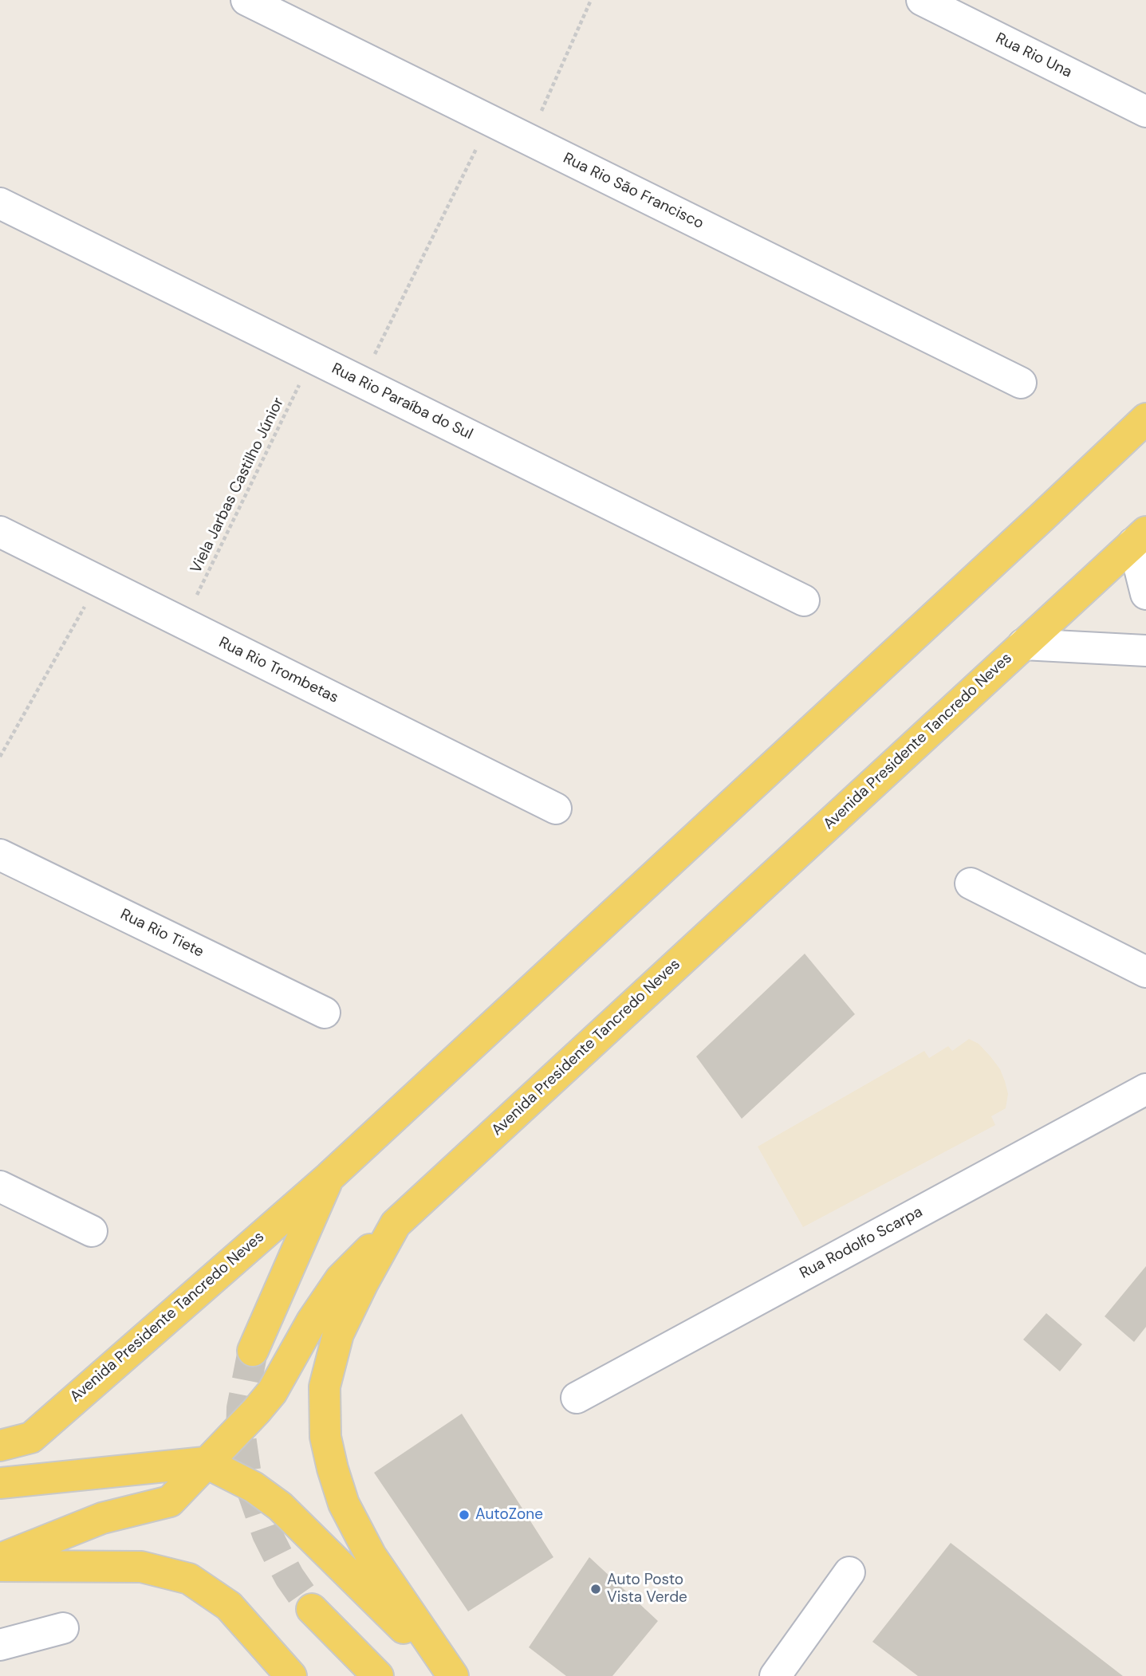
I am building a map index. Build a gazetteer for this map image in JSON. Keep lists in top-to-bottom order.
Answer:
{
  "streets": {
    "main road": ["Avenida Presidente Tancredo Neves"],
    "street": [
      "Rua Rio Una",
      "Rua Rio São Francisco",
      "Rua Rio Paraíba do Sul",
      "Rua Rio Trombetas",
      "Rua Rio Tiete",
      "Rua Rodolfo Scarpa"
    ],
    "path": ["Viela Jarbas Castilho Júnior"]
  },
  "crossings": [
    ["Rua Rio Paraíba do Sul", "Viela Jarbas Castilho Júnior"],
    ["Viela Jarbas Castilho Júnior", "Rua Rio Trombetas"]
  ],
  "places": ["AutoZone", "Auto Posto Vista Verde"]
}
